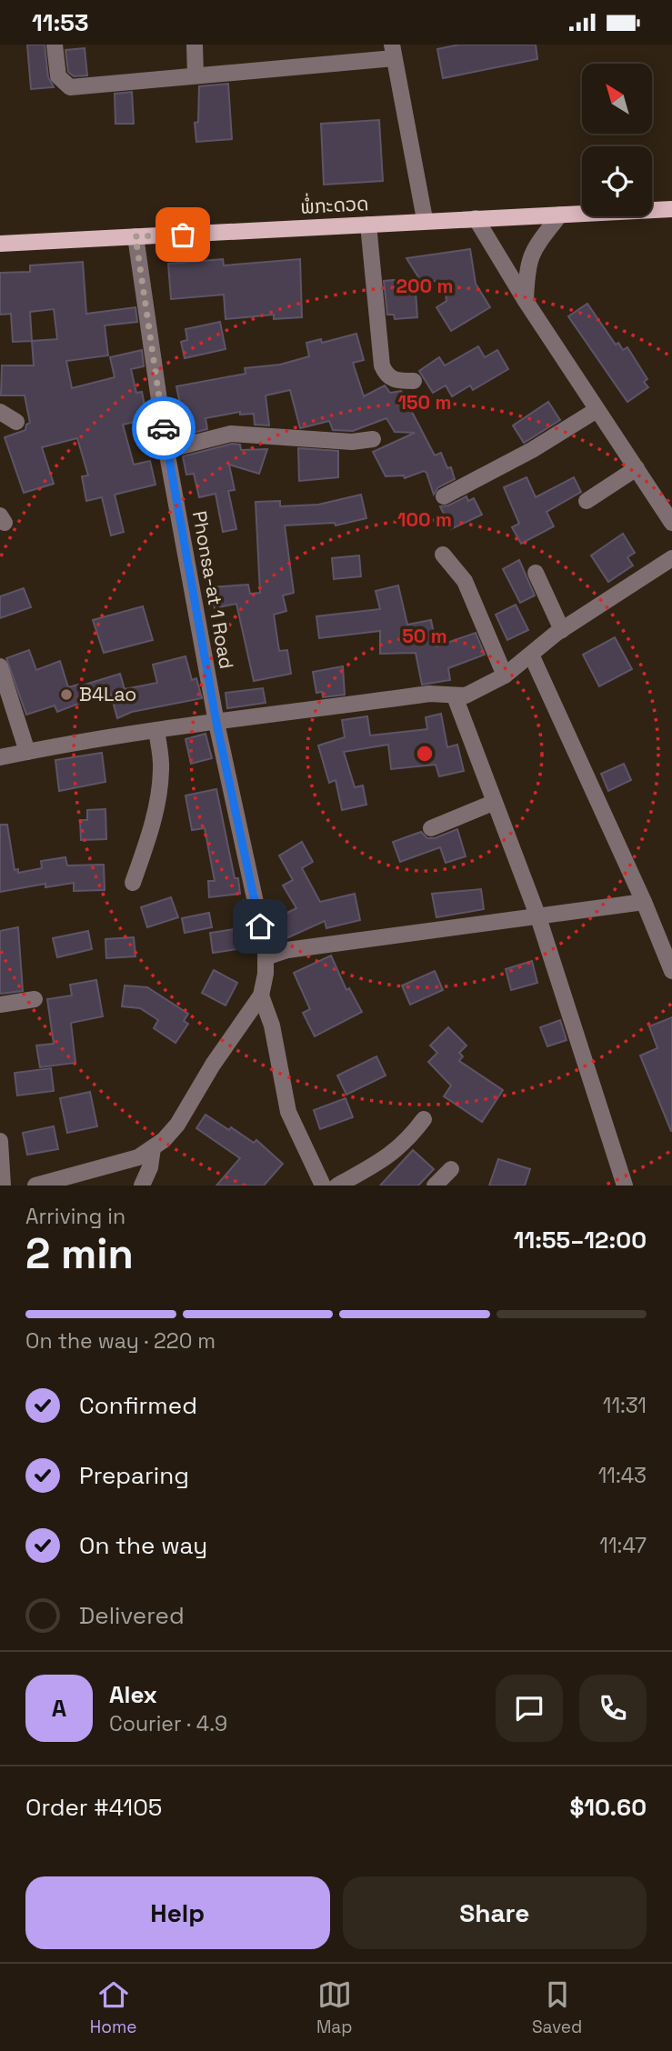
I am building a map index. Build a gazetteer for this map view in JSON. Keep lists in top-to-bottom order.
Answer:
{
  "streets": {
    "main road": ["ພໍ່ກະດວດ"],
    "street": ["Phonsa-at 1 Road"]
  },
  "crossings": [
    ["ພໍ່ກະດວດ", "Phonsa-at 1 Road"]
  ],
  "places": ["B4Lao"],
  "north": "top left",
  "page": {
    "status": "11:53",
    "heading": ["2 min", "Arriving in", "11:55–12:00"],
    "panel": [
      "Alex",
      "Courier · 4.9",
      "Order #4105",
      "$10.60"
    ],
    "bar": "On the way · 220 m",
    "list": [
      ["Confirmed", "11:31"],
      ["Preparing", "11:43"],
      ["On the way", "11:47"],
      "Delivered"
    ],
    "round": "A",
    "buttons": ["Help", "Share"],
    "tabs": ["Home", "Map", "Saved"]
  },
  "rings": [
    "200 m",
    "150 m",
    "100 m",
    "50 m"
  ]
}
